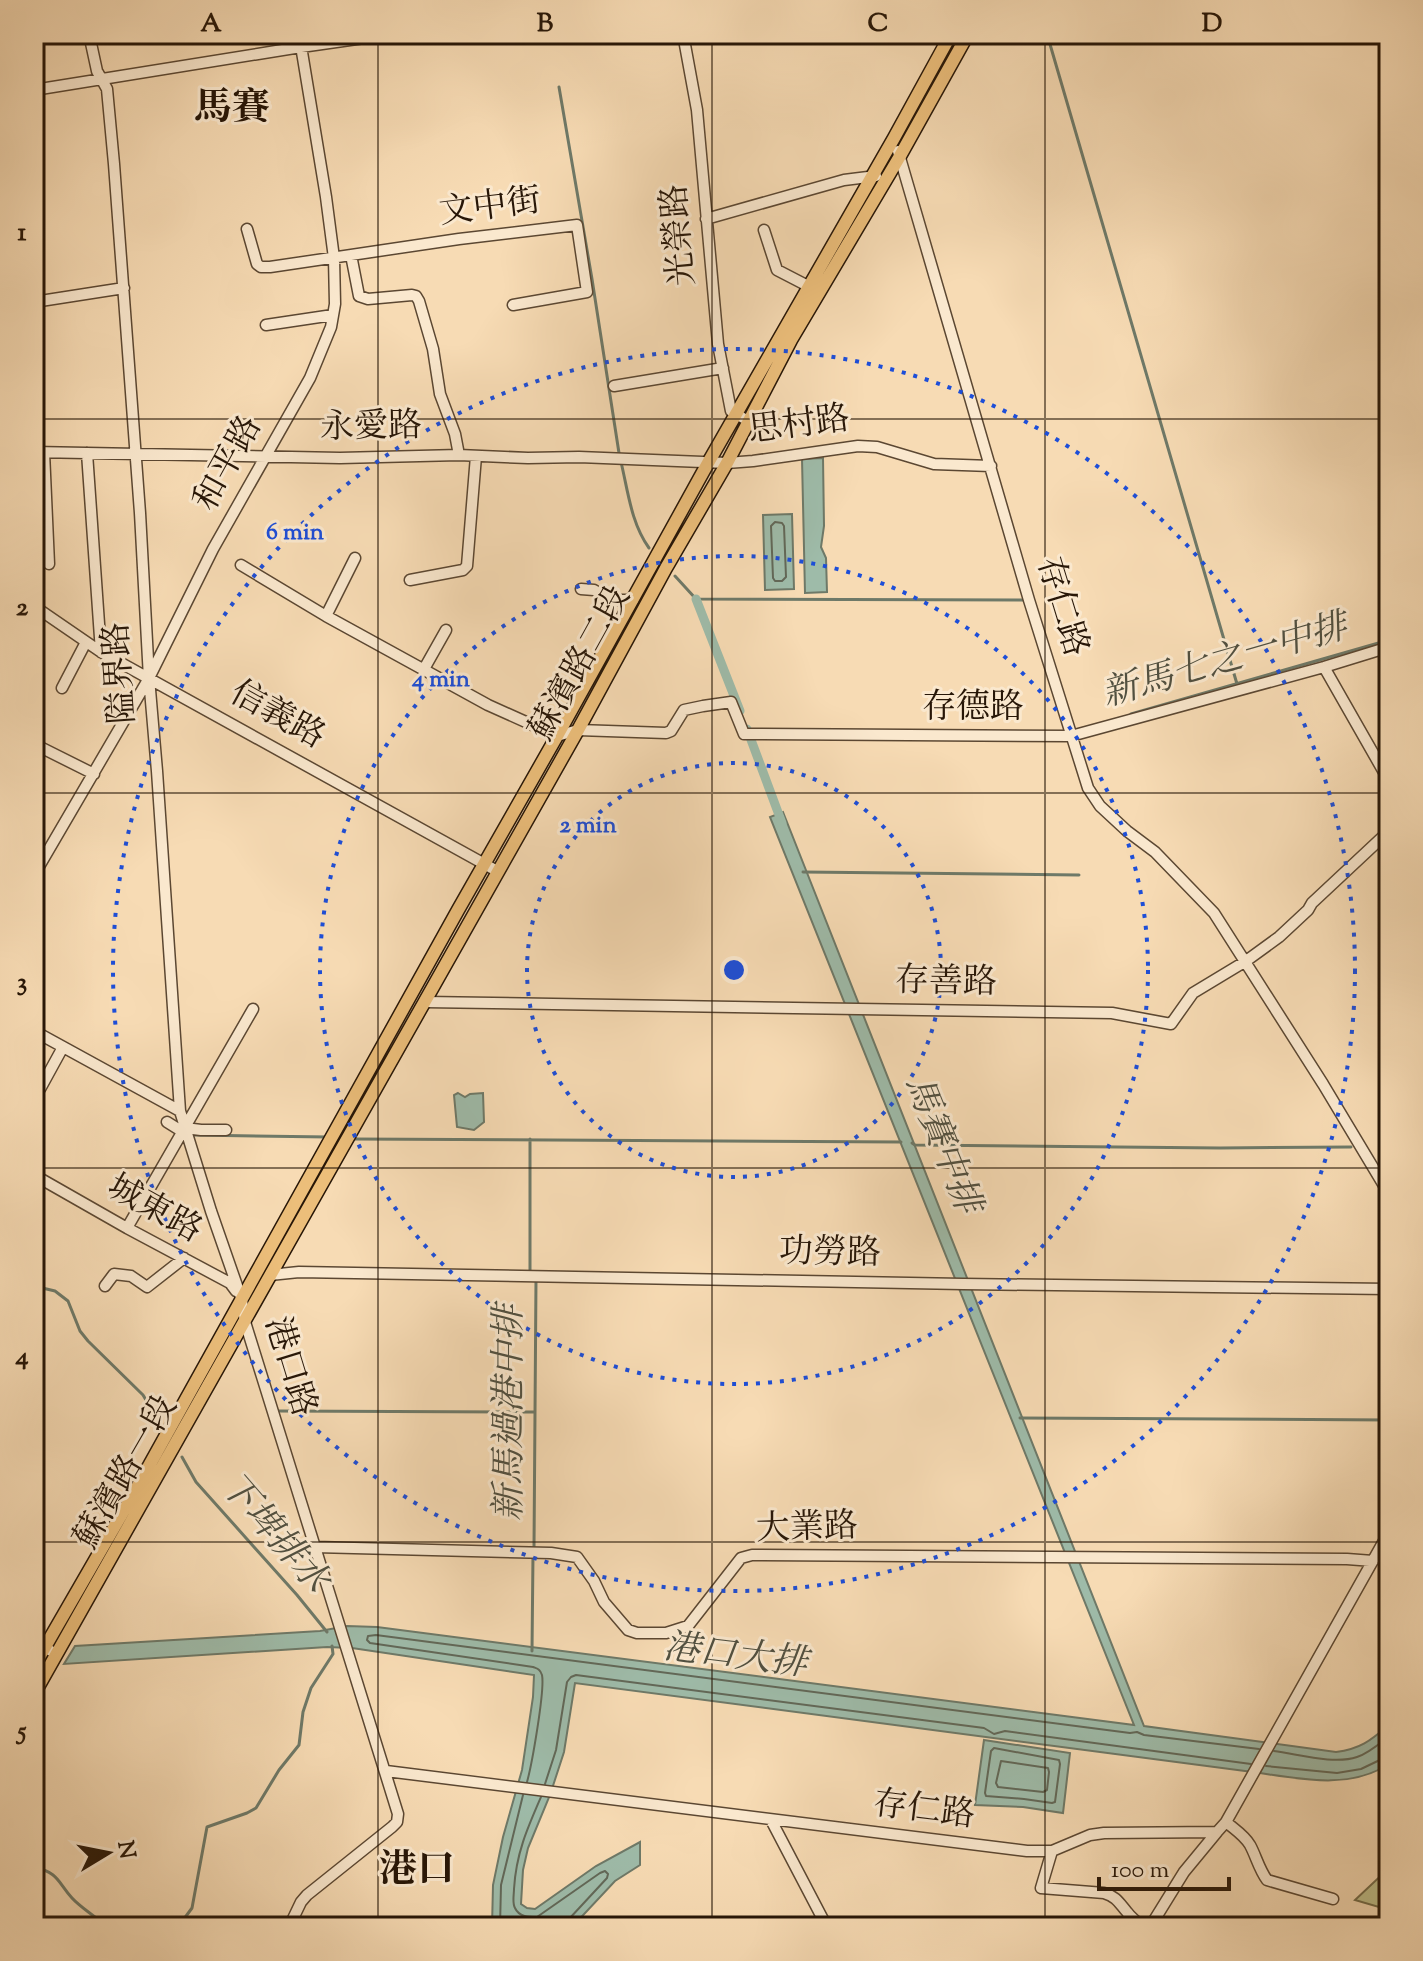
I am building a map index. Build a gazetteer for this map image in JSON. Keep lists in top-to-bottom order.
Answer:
{
  "streets": {
    "main road": ["蘇濱路二段", "蘇濱路一段"],
    "street": [
      "文中街",
      "光榮路",
      "思村路",
      "永愛路",
      "和平路",
      "存仁路",
      "隘界路",
      "存德路",
      "信義路",
      "存善路",
      "城東路",
      "功勞路",
      "港口路",
      "大業路"
    ]
  },
  "crossings": [
    ["文中街", "和平路"],
    ["光榮路", "蘇濱路二段"],
    ["思村路", "永愛路"],
    ["思村路", "存仁路"],
    ["思村路", "蘇濱路二段"],
    ["永愛路", "和平路"],
    ["永愛路", "蘇濱路二段"],
    ["永愛路", "隘界路"],
    ["和平路", "隘界路"],
    ["和平路", "信義路"],
    ["存仁路", "蘇濱路二段"],
    ["存仁路", "存德路"],
    ["存仁路", "存善路"],
    ["存仁路", "港口路"],
    ["蘇濱路二段", "存德路"],
    ["蘇濱路二段", "信義路"],
    ["蘇濱路二段", "存善路"],
    ["蘇濱路二段", "城東路"],
    ["蘇濱路二段", "功勞路"],
    ["蘇濱路二段", "港口路"],
    ["蘇濱路二段", "蘇濱路一段"],
    ["隘界路", "信義路"],
    ["隘界路", "港口路"],
    ["城東路", "港口路"],
    ["城東路", "蘇濱路一段"],
    ["港口路", "蘇濱路一段"],
    ["港口路", "大業路"]
  ],
  "districts": ["馬賽", "港口"],
  "water": [
    "新馬七之一中排",
    "馬賽中排",
    "新馬過港中排",
    "下埤排水",
    "港口大排"
  ],
  "scale_bar": "100 m",
  "north": "right",
  "grid": {
    "columns": [
      "A",
      "B",
      "C",
      "D"
    ],
    "rows": [
      "1",
      "2",
      "3",
      "4",
      "5"
    ]
  },
  "rings": ["6 min", "4 min", "2 min"]
}
